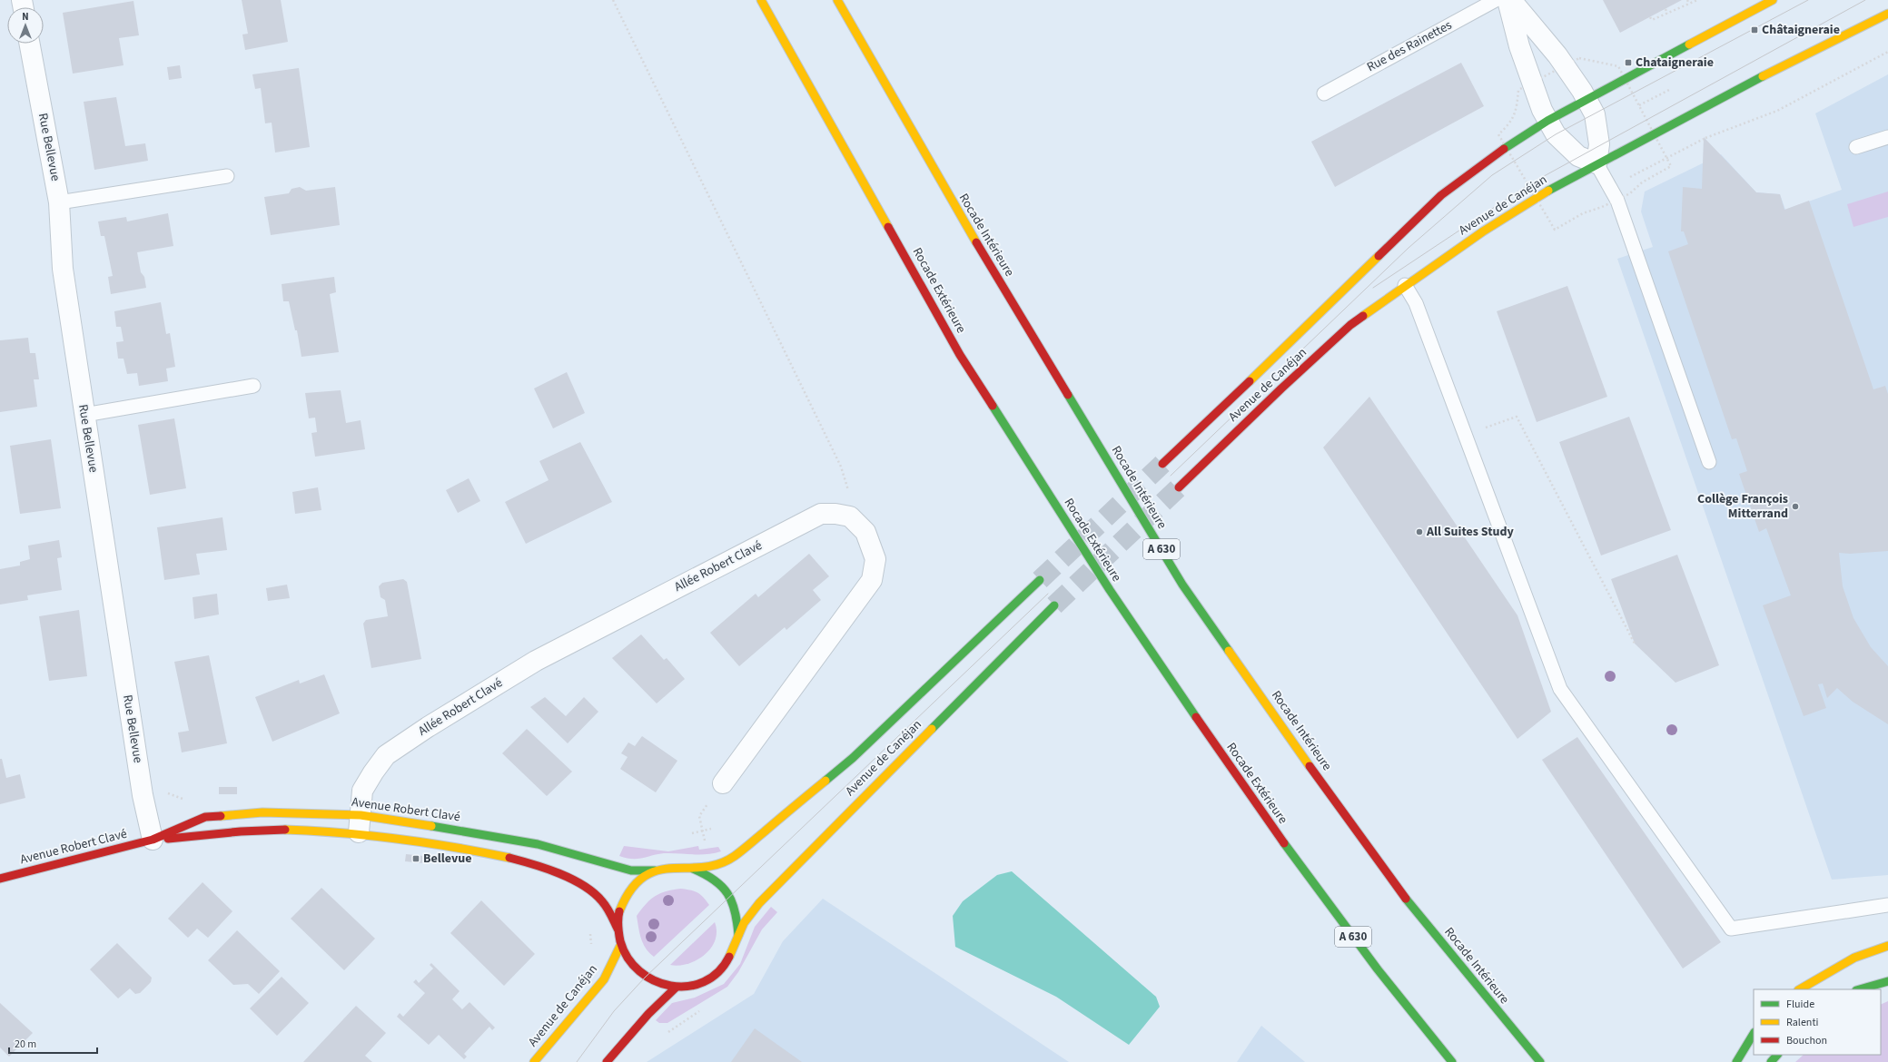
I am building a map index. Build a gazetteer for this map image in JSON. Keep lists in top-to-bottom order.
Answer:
{
  "streets": {
    "main road": [
      "Avenue de Canéjan",
      "Rocade Intérieure",
      "Rocade Extérieure",
      "A 630",
      "Avenue Robert Clavé"
    ],
    "street": ["Rue Bellevue", "Allée Robert Clavé"],
    "lane": ["Rue des Rainettes"]
  },
  "crossings": [
    ["Rue Bellevue", "Avenue Robert Clavé"],
    ["Avenue de Canéjan", "Avenue Robert Clavé"],
    ["Allée Robert Clavé", "Avenue Robert Clavé"]
  ],
  "places": {
    "transit": ["Châtaigneraie", "Chataigneraie", "Bellevue"],
    "other": ["Collège François Mitterrand", "All Suites Study"]
  },
  "legend": ["Fluide", "Ralenti", "Bouchon"],
  "scale_bar": "20 m",
  "north": "top"
}
